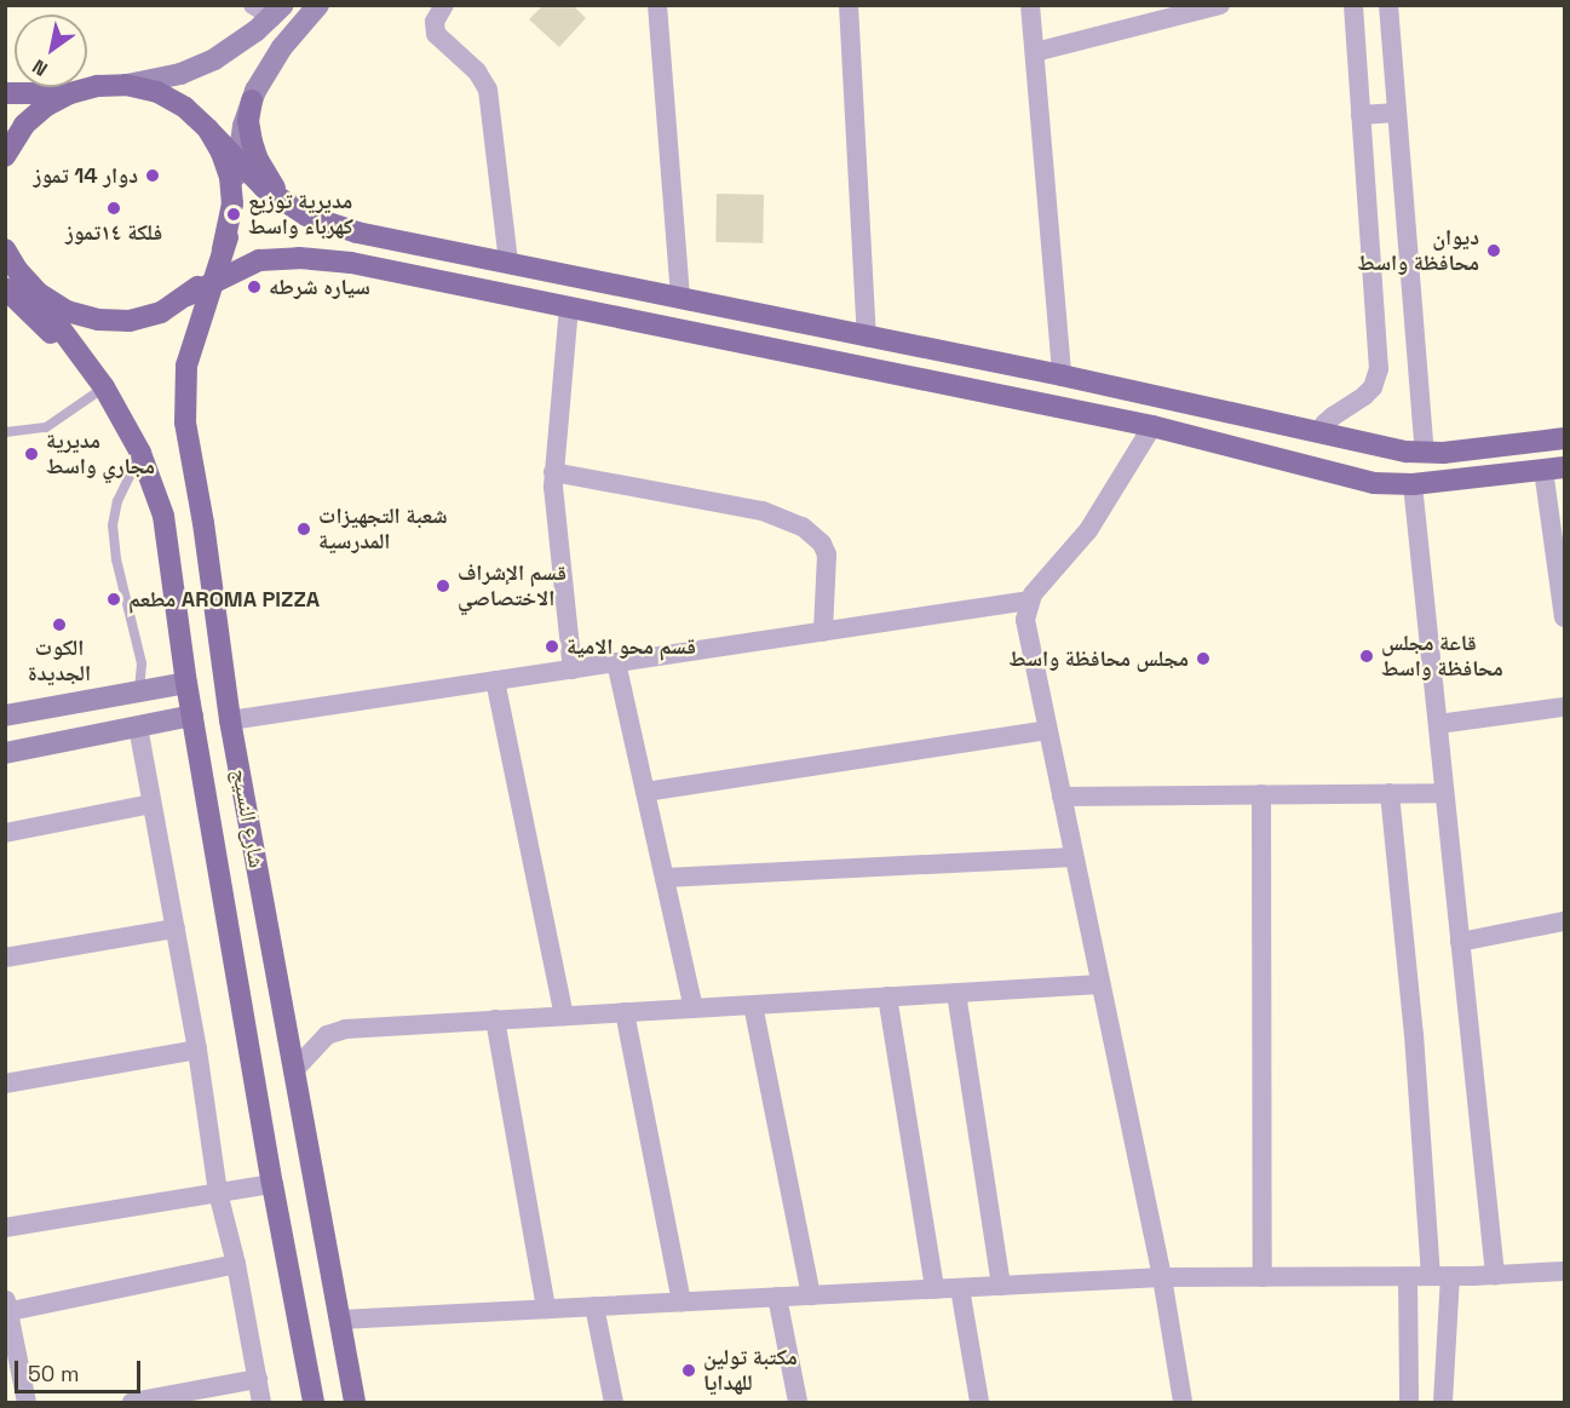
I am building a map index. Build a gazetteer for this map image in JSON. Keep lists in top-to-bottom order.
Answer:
{
  "streets": {
    "main road": ["شارع النسيج"]
  },
  "places": [
    "دوار 14 تموز",
    "فلكة ١٤تموز",
    "مديرية توزيع كهرباء واسط",
    "ديوان محافظة واسط",
    "سياره شرطه",
    "مديرية مجاري واسط",
    "شعبة التجهيزات المدرسية",
    "قسم الإشراف الاختصاصي",
    "مطعم AROMA PIZZA",
    "الكوت الجديدة",
    "قسم محو الامية",
    "قاعة مجلس محافظة واسط",
    "مجلس محافظة واسط",
    "مكتبة تولين للهدايا"
  ],
  "scale_bar": "50 m",
  "north": "bottom left"
}
